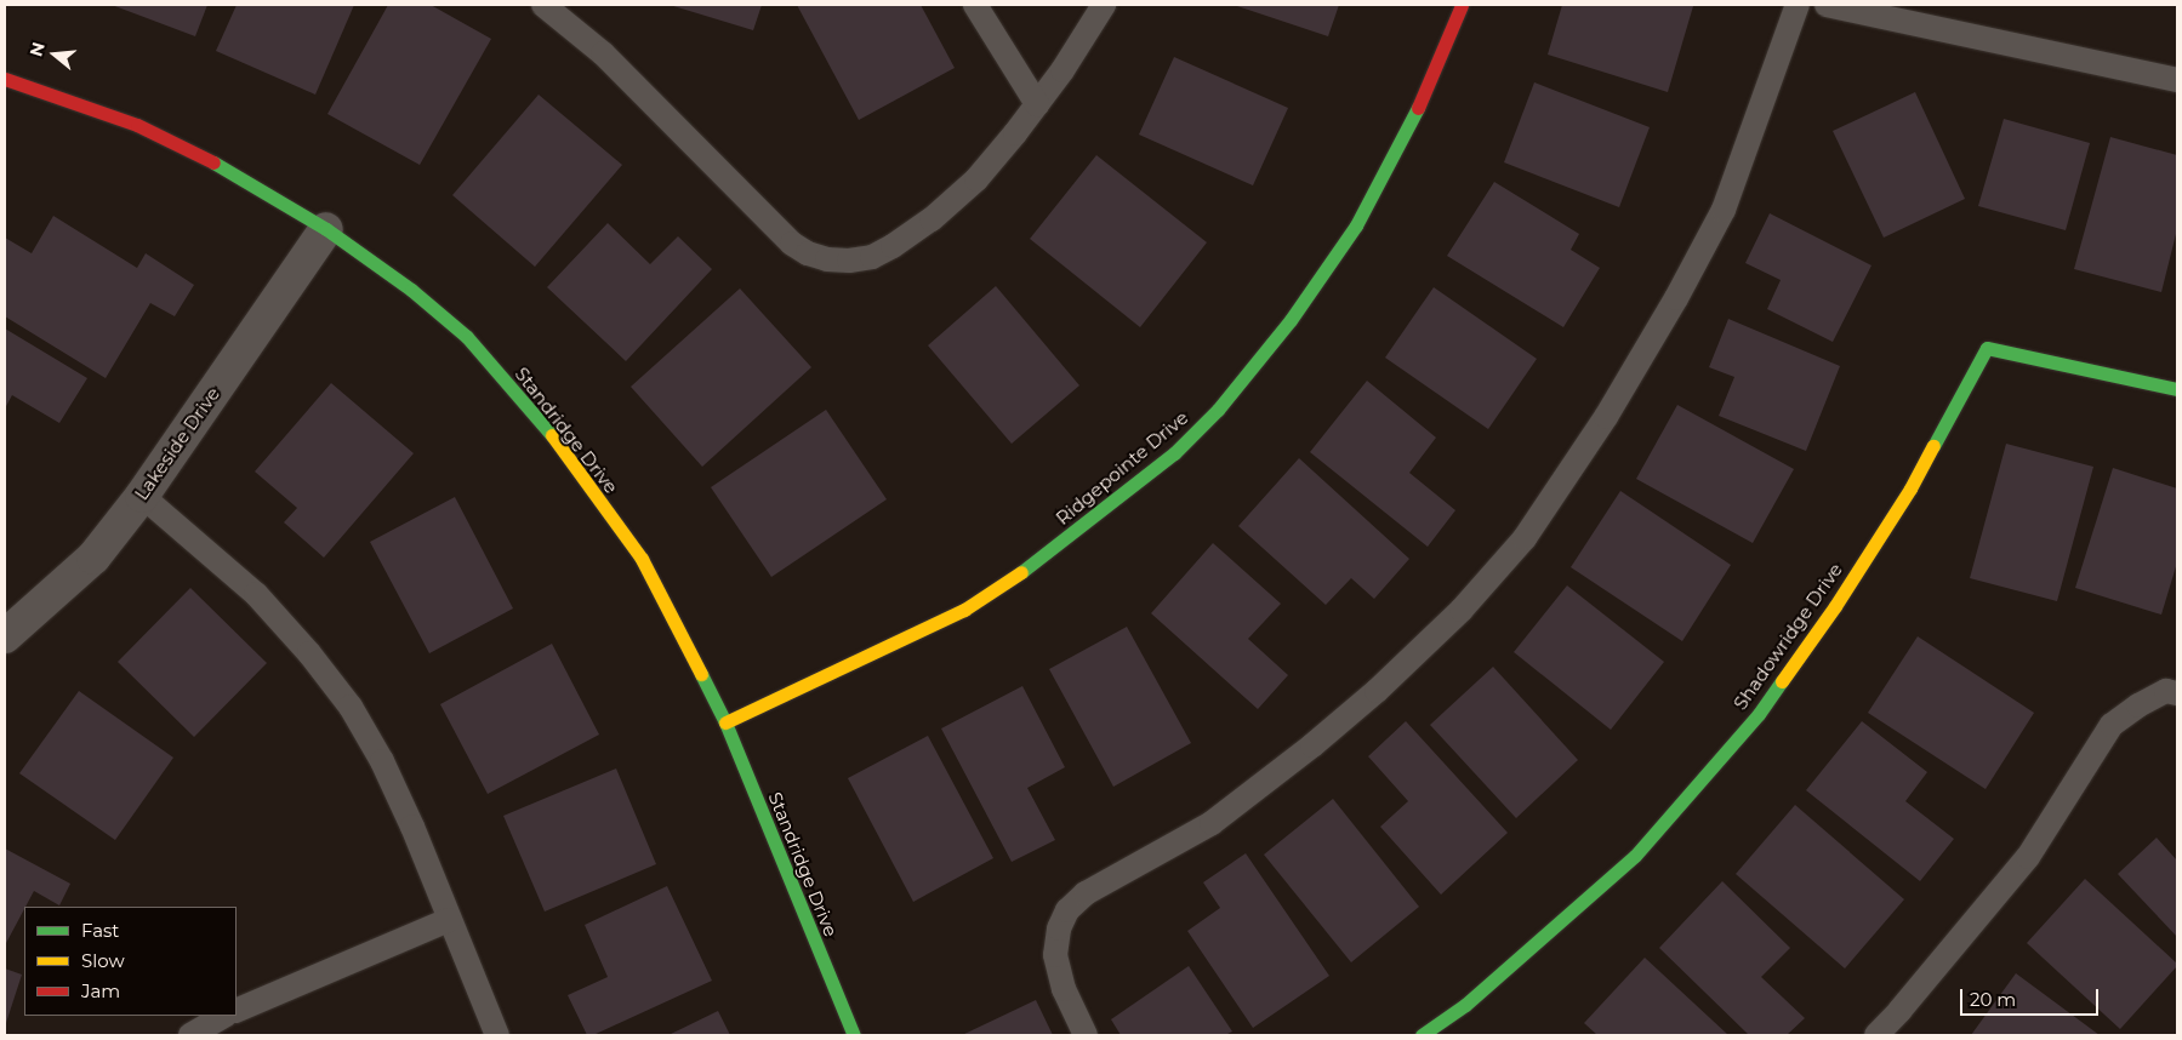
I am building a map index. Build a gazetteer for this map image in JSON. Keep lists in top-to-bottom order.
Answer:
{
  "streets": {
    "street": [
      "Standridge Drive",
      "Lakeside Drive",
      "Ridgepointe Drive",
      "Shadowridge Drive"
    ]
  },
  "crossings": [
    ["Standridge Drive", "Lakeside Drive"],
    ["Standridge Drive", "Ridgepointe Drive"]
  ],
  "legend": ["Fast", "Slow", "Jam"],
  "scale_bar": "20 m",
  "north": "left"
}
